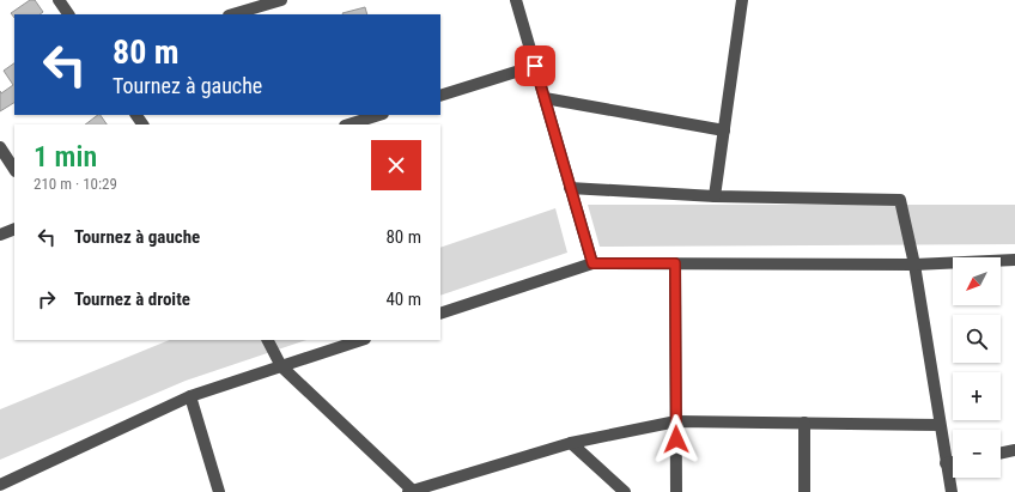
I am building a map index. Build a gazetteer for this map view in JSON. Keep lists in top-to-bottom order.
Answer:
{
  "north": "bottom left",
  "page": {
    "turn": ["80 m", "Tournez à gauche"],
    "heading": ["1 min", "210 m · 10:29"],
    "list": [
      {
        "name": "Tournez à gauche",
        "value": "80 m"
      },
      {
        "name": "Tournez à droite",
        "value": "40 m"
      }
    ],
    "map_buttons": ["+", "−"]
  }
}
